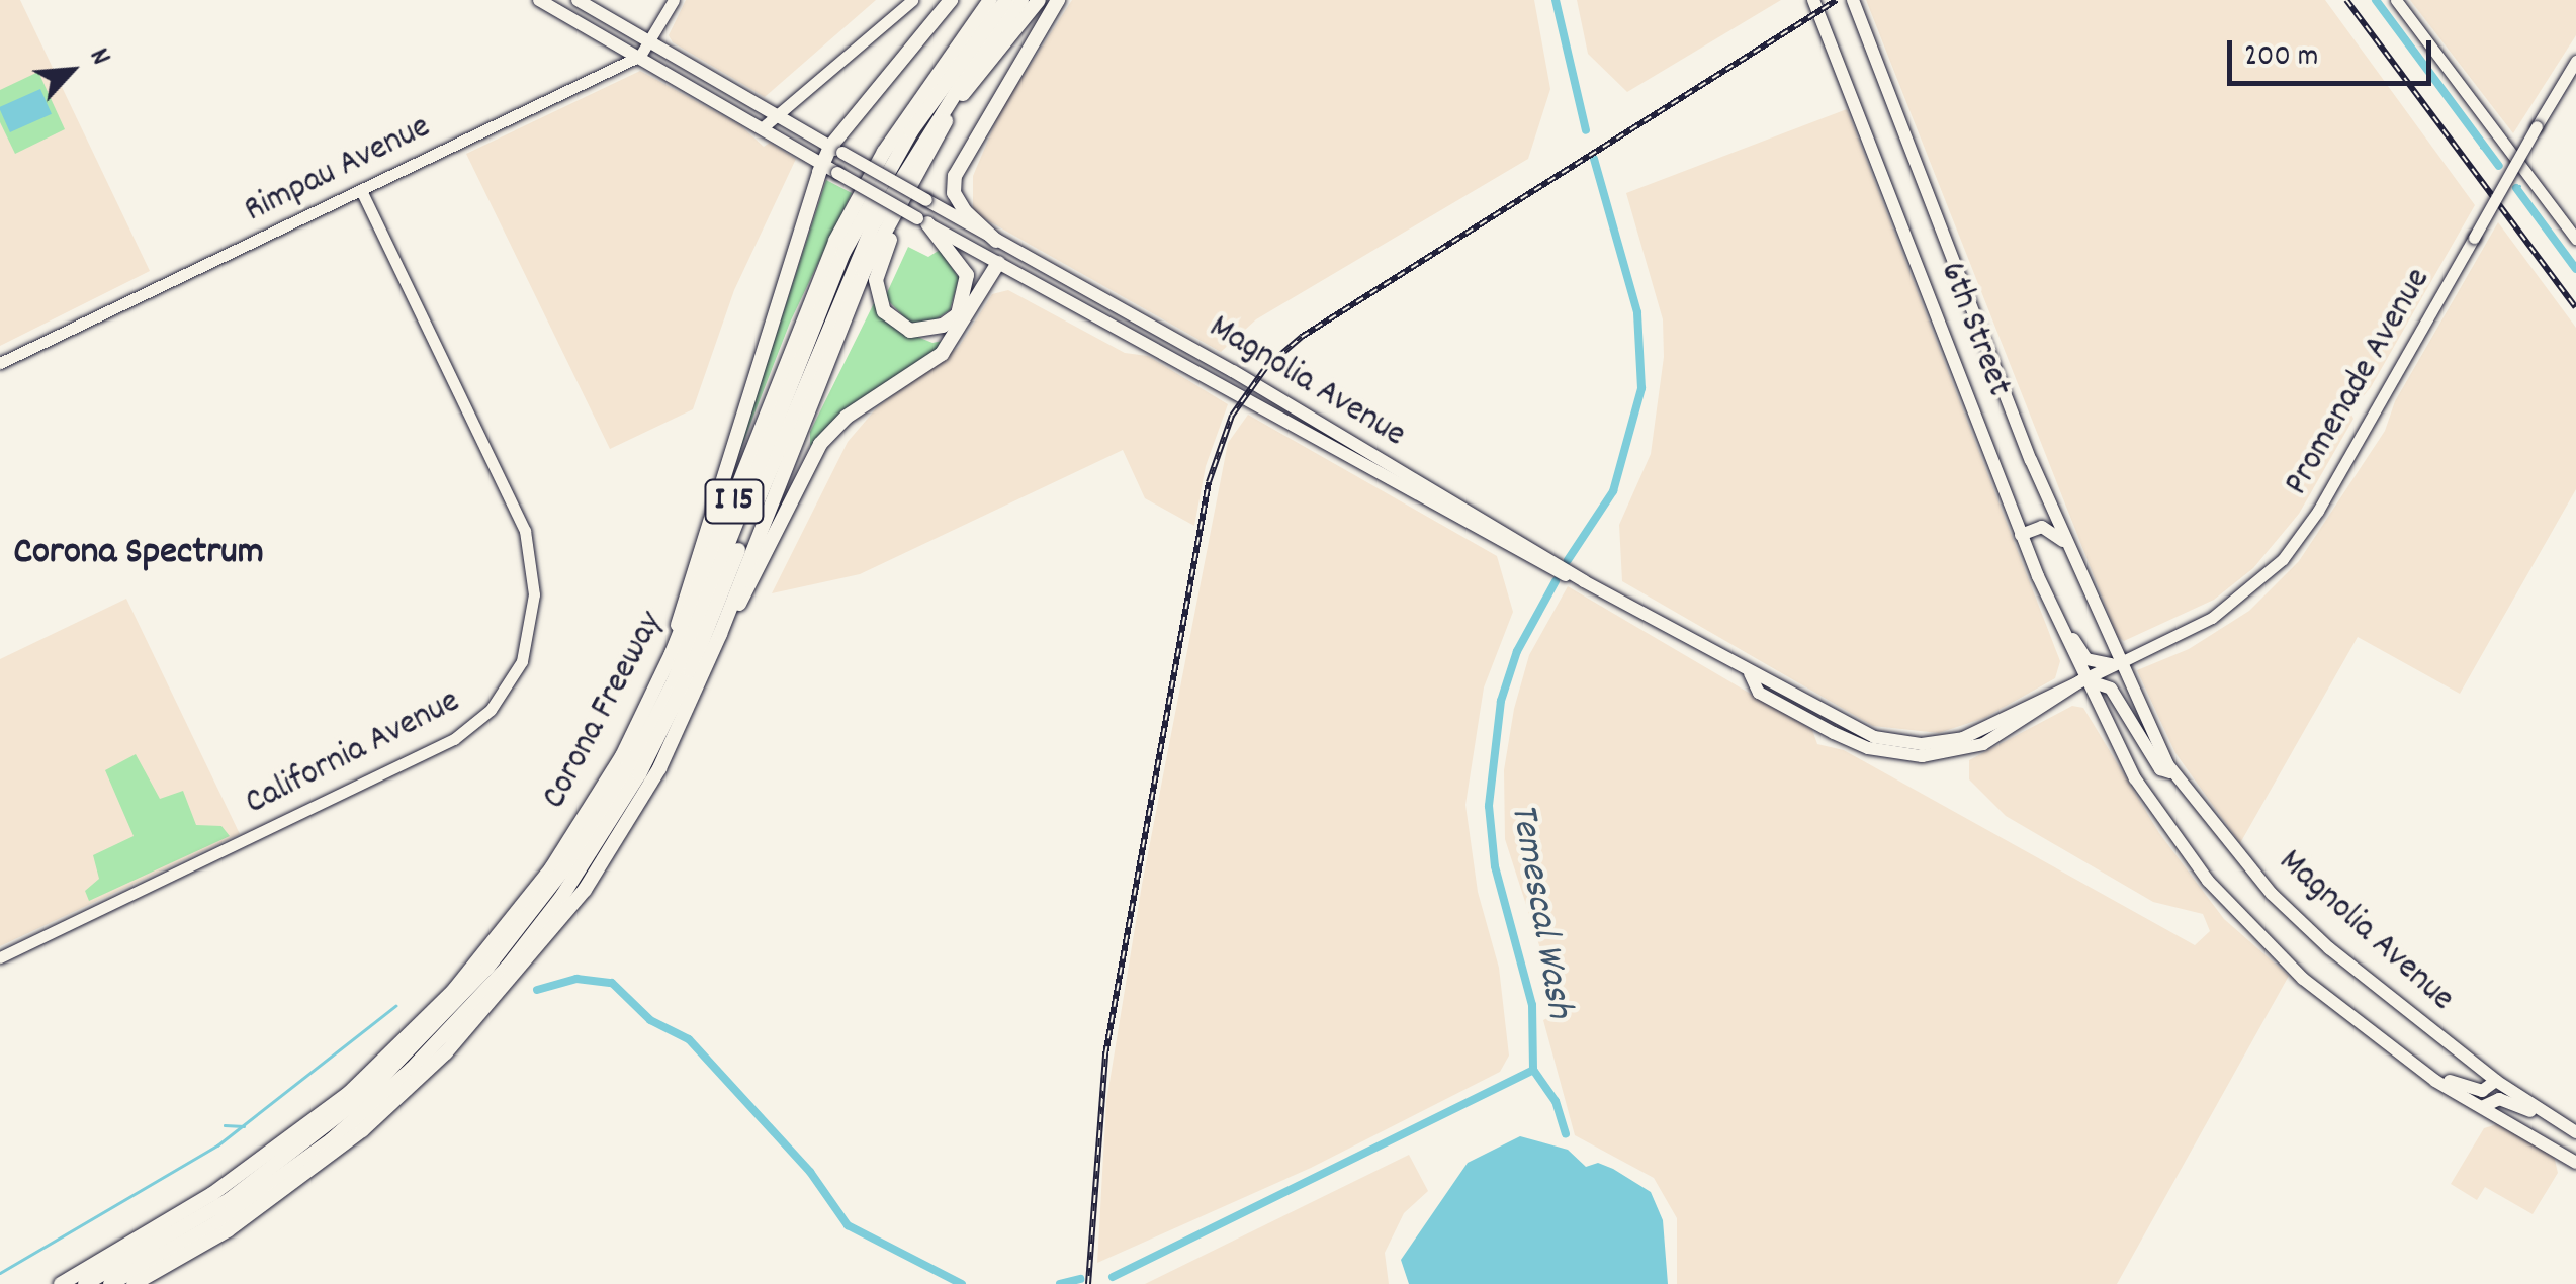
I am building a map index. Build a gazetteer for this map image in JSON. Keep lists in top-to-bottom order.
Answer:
{
  "streets": {
    "highway": ["I 15", "Corona Freeway"],
    "main road": [
      "Rimpau Avenue",
      "6th Street",
      "Magnolia Avenue",
      "Promenade Avenue",
      "California Avenue"
    ]
  },
  "crossings": [
    ["Rimpau Avenue", "Magnolia Avenue"],
    ["Rimpau Avenue", "California Avenue"],
    ["6th Street", "Magnolia Avenue"],
    ["6th Street", "Promenade Avenue"],
    ["Magnolia Avenue", "Promenade Avenue"]
  ],
  "districts": ["Corona Spectrum"],
  "water": ["Temescal Wash"],
  "scale_bar": "200 m",
  "north": "top right"
}
